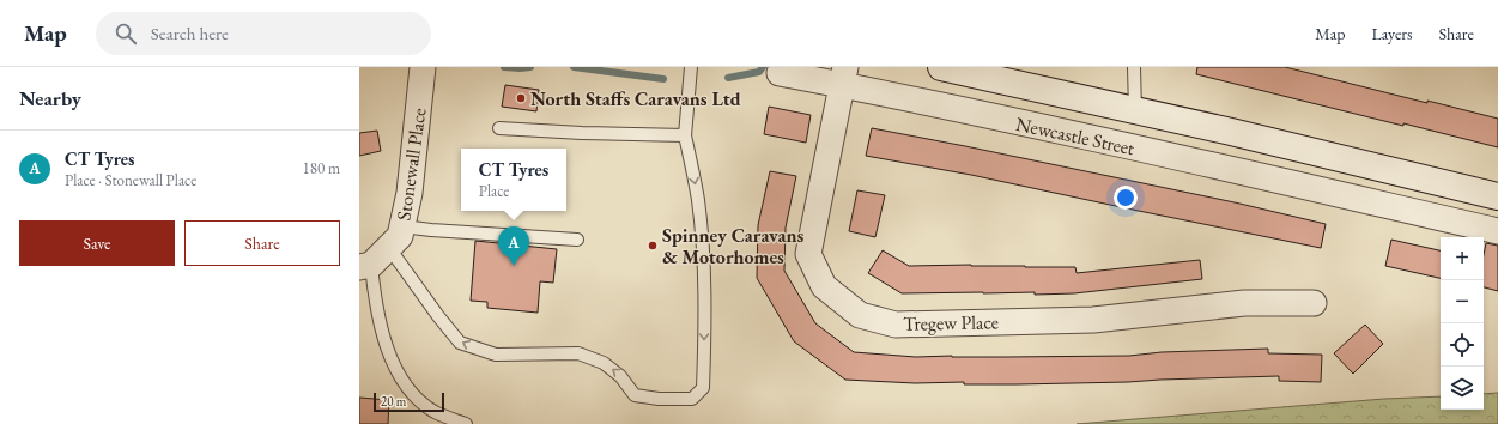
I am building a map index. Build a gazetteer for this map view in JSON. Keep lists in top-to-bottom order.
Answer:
{
  "streets": {
    "main road": ["Newcastle Street"],
    "street": ["Stonewall Place", "Tregew Place"]
  },
  "crossings": [
    ["Newcastle Street", "Tregew Place"]
  ],
  "places": ["North Staffs Caravans Ltd", "Spinney Caravans & Motorhomes"],
  "scale_bar": "20 m",
  "page": {
    "header": "Map",
    "search": "Search here",
    "nav": ["Map", "Layers", "Share"],
    "heading": "Nearby",
    "list": [
      {
        "mark": "A",
        "name": "CT Tyres",
        "note": "Place · Stonewall Place",
        "value": "180 m"
      }
    ],
    "popup": ["CT Tyres", "Place"],
    "buttons": ["Save", "Share"],
    "pins": "A",
    "map_buttons": ["+", "−"],
    "scale": "20 m"
  }
}
